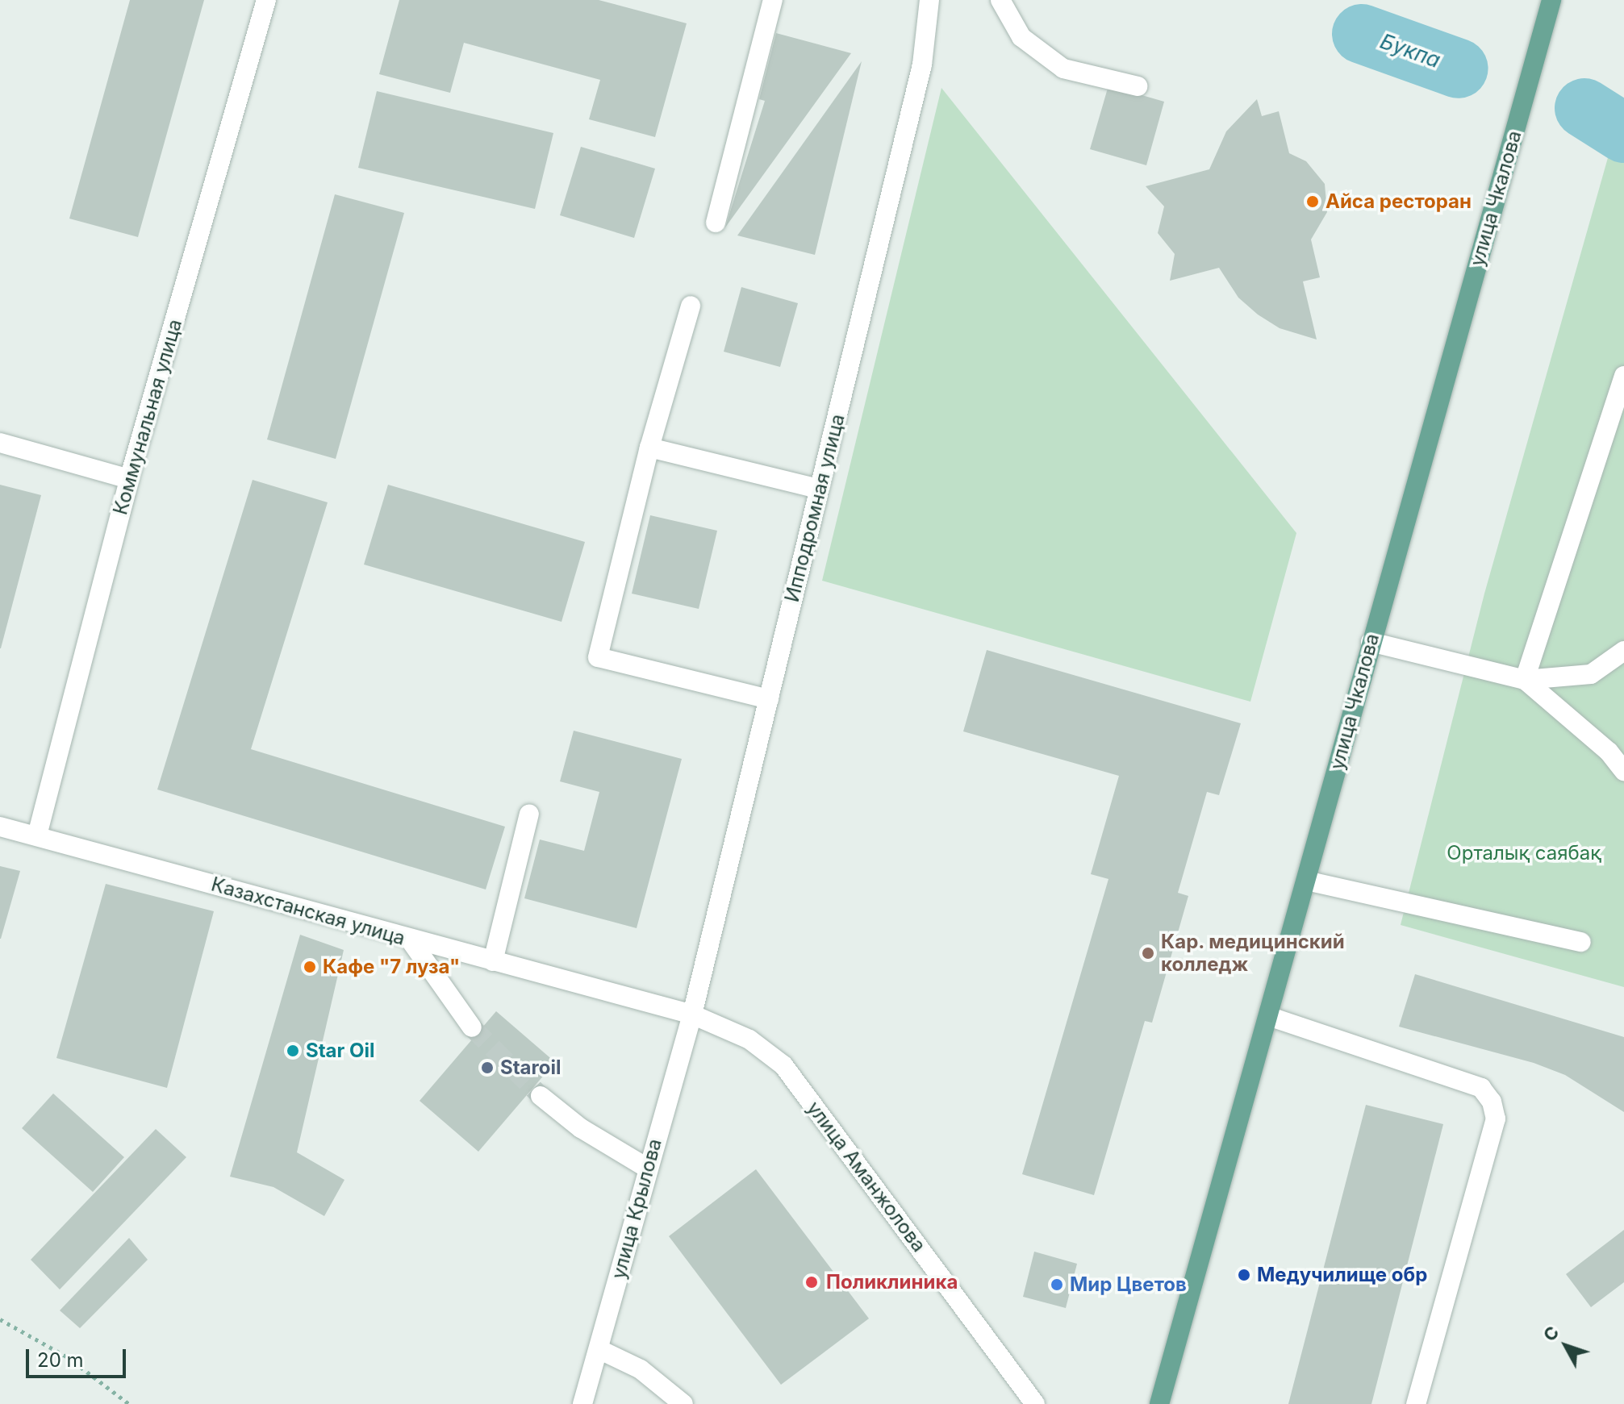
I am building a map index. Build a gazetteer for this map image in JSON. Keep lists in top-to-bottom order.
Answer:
{
  "streets": {
    "main road": ["улица Чкалова"],
    "street": [
      "Коммунальная улица",
      "Ипподромная улица",
      "Казахстанская улица",
      "улица Аманжолова",
      "улица Крылова"
    ]
  },
  "crossings": [
    ["Коммунальная улица", "Казахстанская улица"],
    ["Ипподромная улица", "Казахстанская улица"],
    ["Ипподромная улица", "улица Аманжолова"],
    ["Ипподромная улица", "улица Крылова"],
    ["Казахстанская улица", "улица Аманжолова"],
    ["Казахстанская улица", "улица Крылова"],
    ["улица Аманжолова", "улица Крылова"]
  ],
  "water": ["Букпа"],
  "parks": ["Орталық саябақ"],
  "places": [
    "Айса ресторан",
    "Кар. медицинский колледж",
    "Кафе \"7 луза\"",
    "Star Oil",
    "Staroil",
    "Медучилище обр",
    "Поликлиника",
    "Мир Цветов"
  ],
  "scale_bar": "20 m",
  "north": "top left"
}
